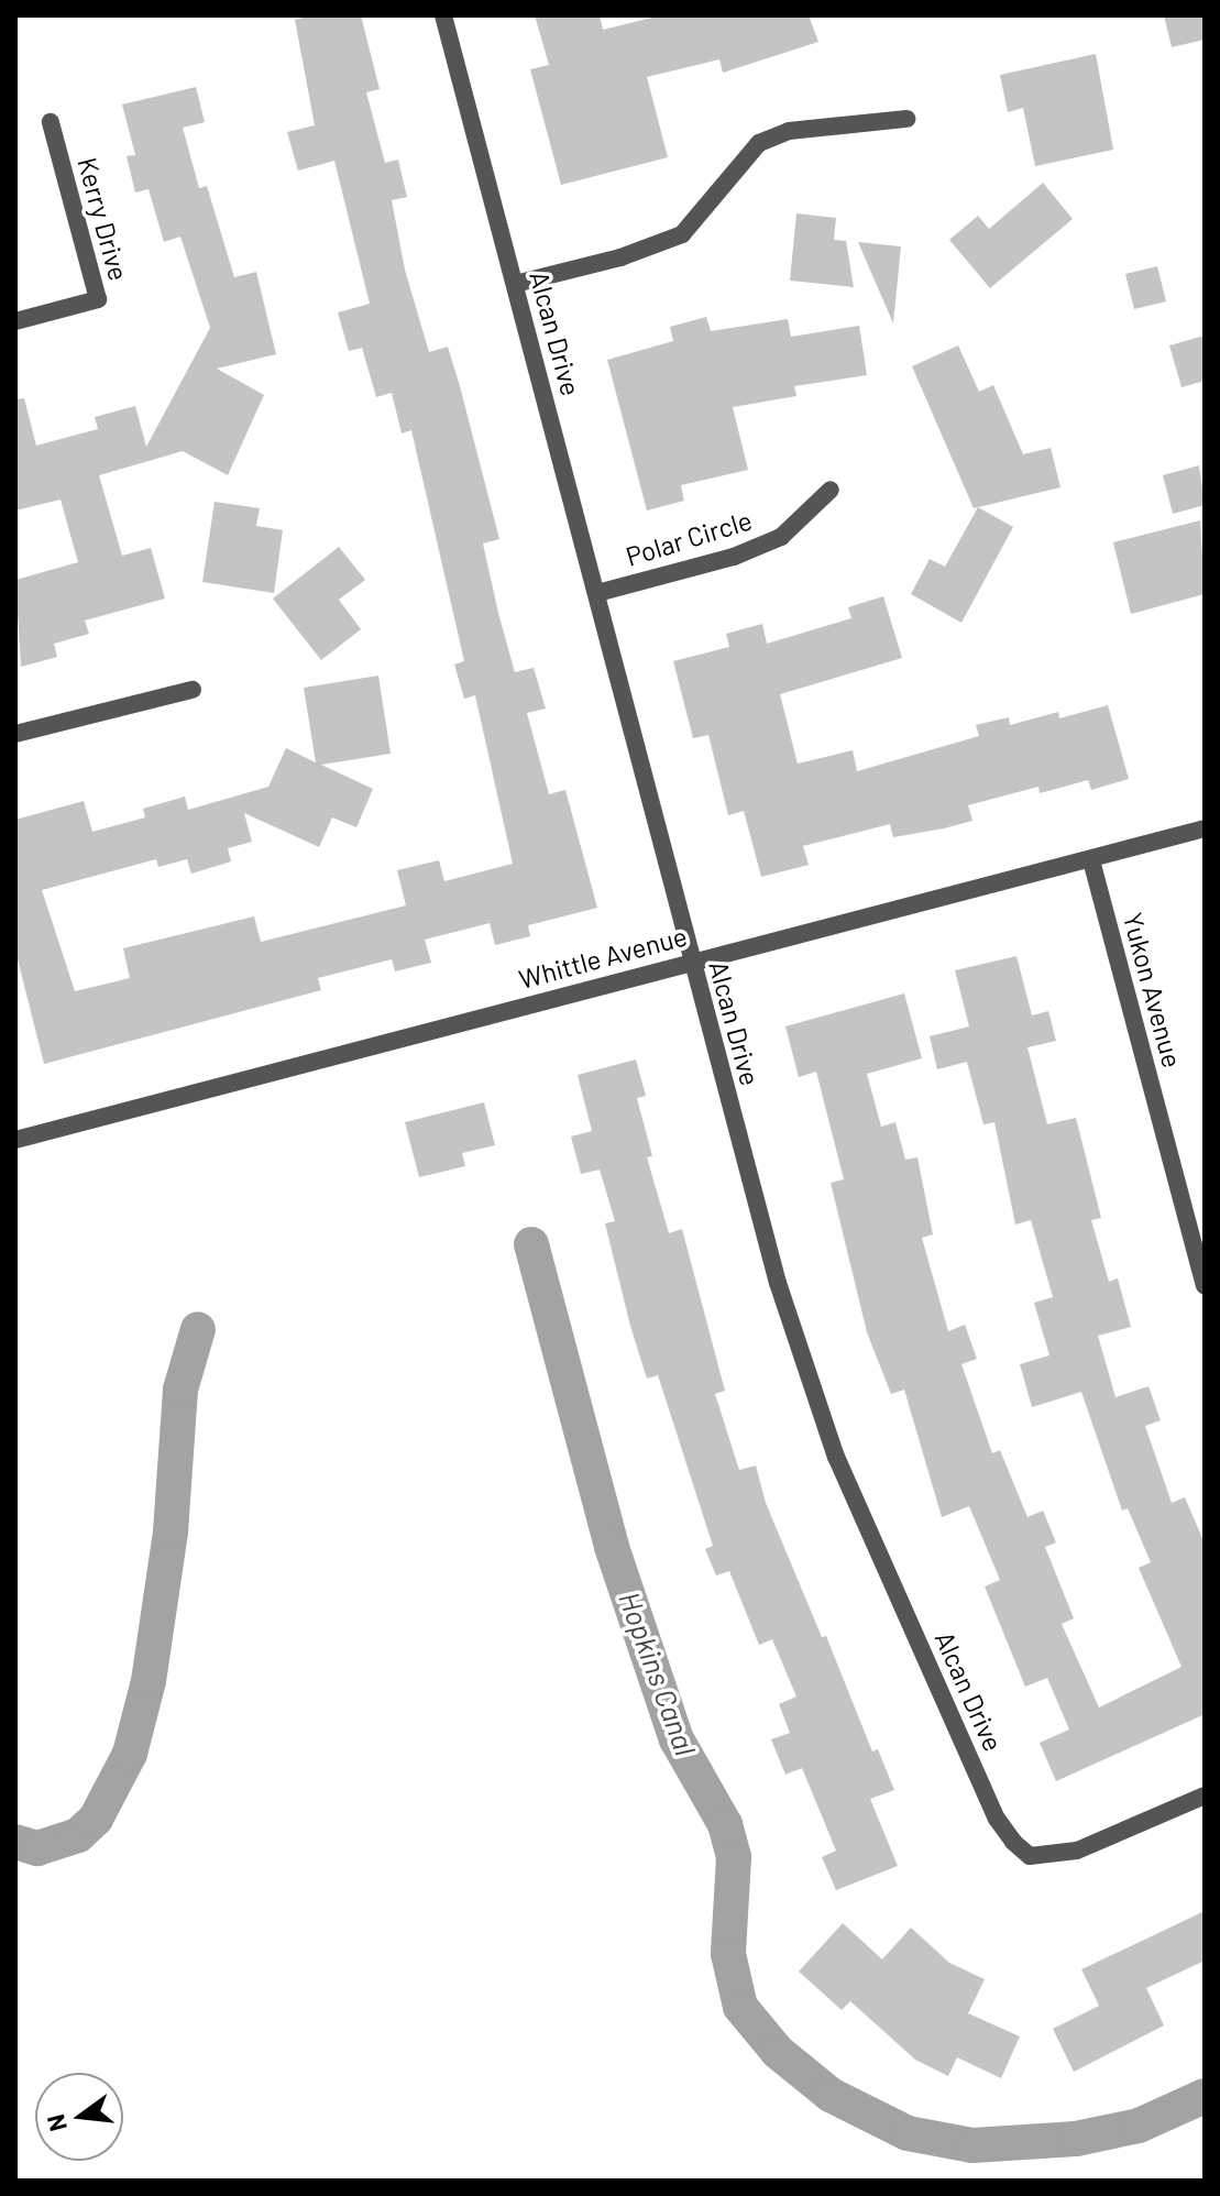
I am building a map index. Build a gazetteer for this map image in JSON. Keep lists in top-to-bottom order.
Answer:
{
  "streets": {
    "street": [
      "Kerry Drive",
      "Alcan Drive",
      "Polar Circle",
      "Whittle Avenue",
      "Yukon Avenue"
    ]
  },
  "crossings": [
    ["Alcan Drive", "Polar Circle"],
    ["Alcan Drive", "Whittle Avenue"],
    ["Whittle Avenue", "Yukon Avenue"]
  ],
  "water": ["Hopkins Canal"],
  "north": "left"
}
